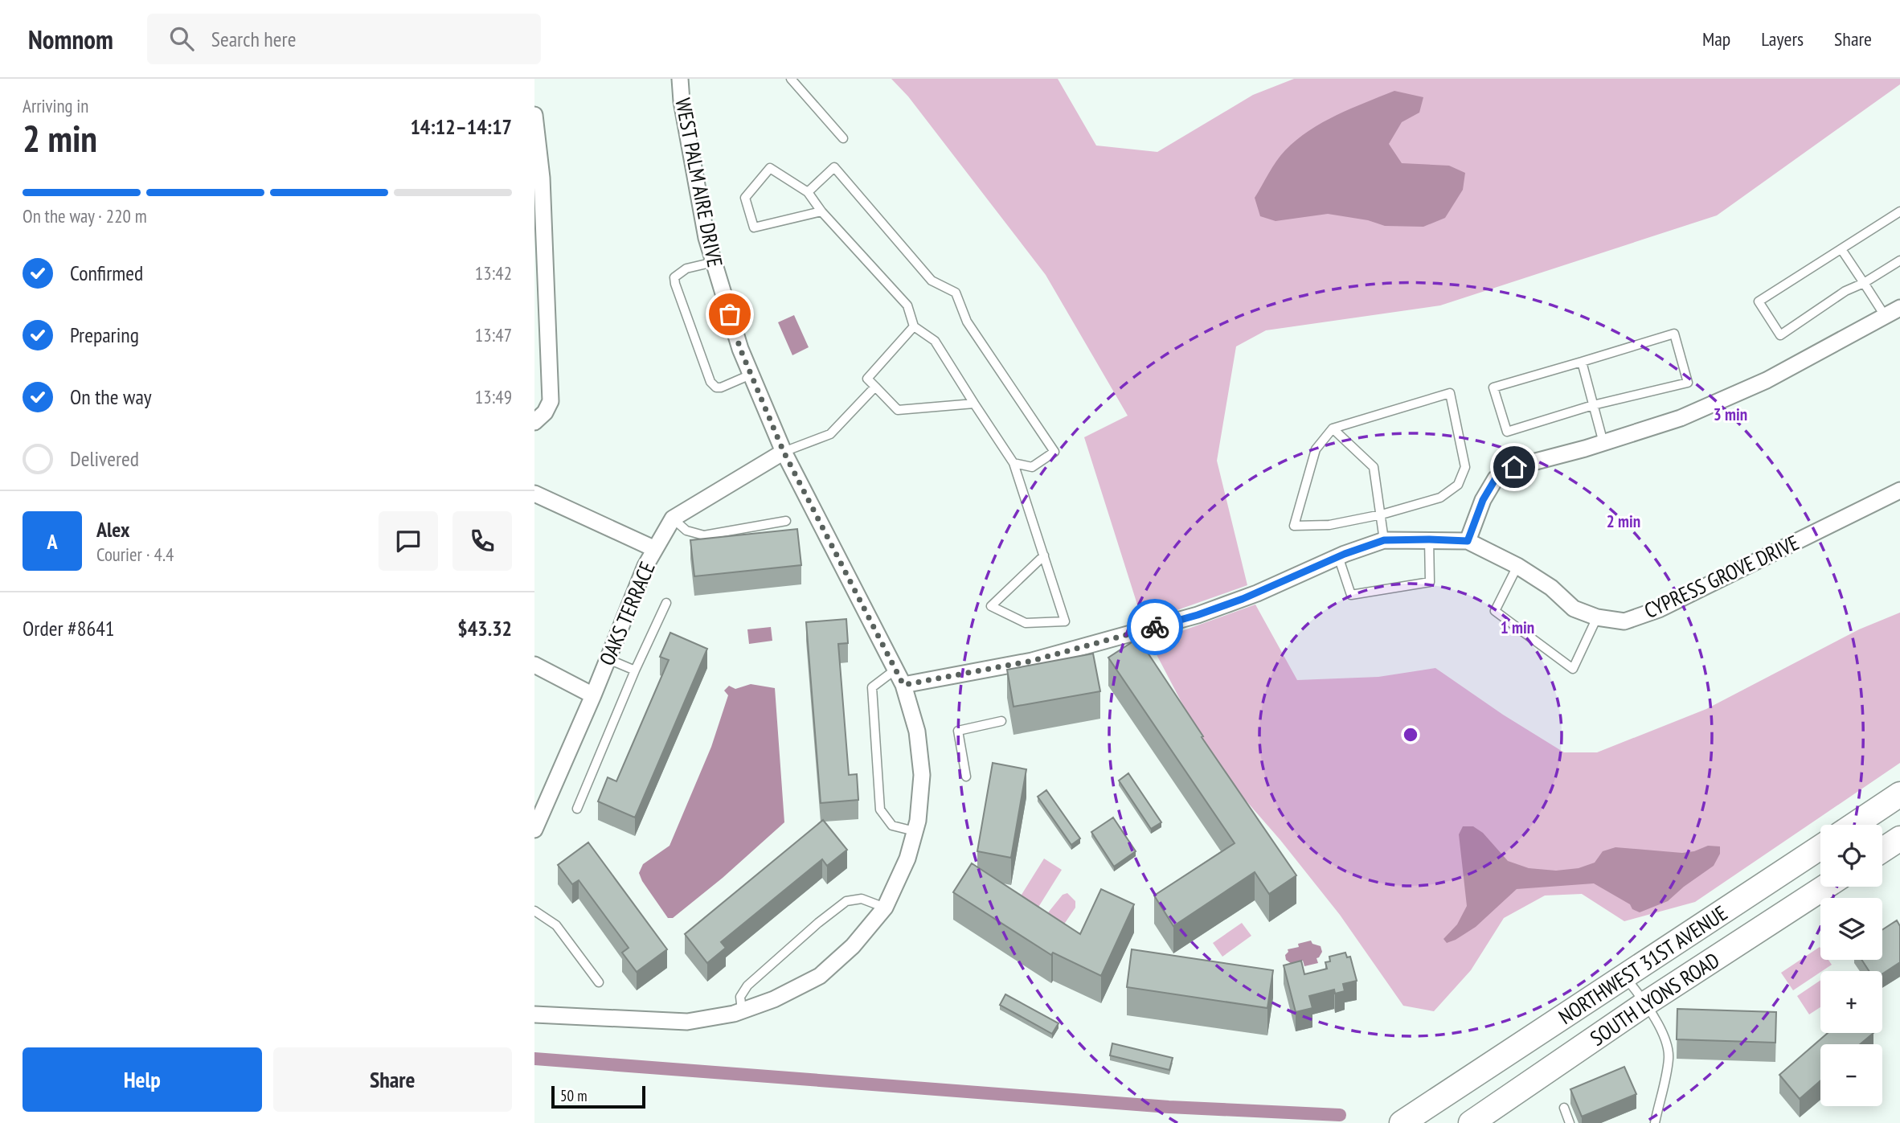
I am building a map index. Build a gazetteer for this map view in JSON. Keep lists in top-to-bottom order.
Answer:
{
  "streets": {
    "main road": ["NORTHWEST 31ST AVENUE", "SOUTH LYONS ROAD"],
    "street": ["WEST PALM AIRE DRIVE", "CYPRESS GROVE DRIVE", "OAKS TERRACE"]
  },
  "crossings": [
    ["WEST PALM AIRE DRIVE", "CYPRESS GROVE DRIVE"],
    ["WEST PALM AIRE DRIVE", "OAKS TERRACE"]
  ],
  "scale_bar": "50 m",
  "page": {
    "header": "Nomnom",
    "search": "Search here",
    "nav": ["Map", "Layers", "Share"],
    "heading": ["2 min", "Arriving in", "14:12–14:17"],
    "panel": [
      "Alex",
      "Courier · 4.4",
      "Order #8641",
      "$43.32"
    ],
    "bar": "On the way · 220 m",
    "list": [
      ["Confirmed", "13:42"],
      ["Preparing", "13:47"],
      ["On the way", "13:49"],
      "Delivered"
    ],
    "round": "A",
    "map_buttons": ["+", "−"],
    "buttons": ["Help", "Share"],
    "scale": "50 m"
  },
  "rings": ["3 min", "2 min", "1 min"]
}
